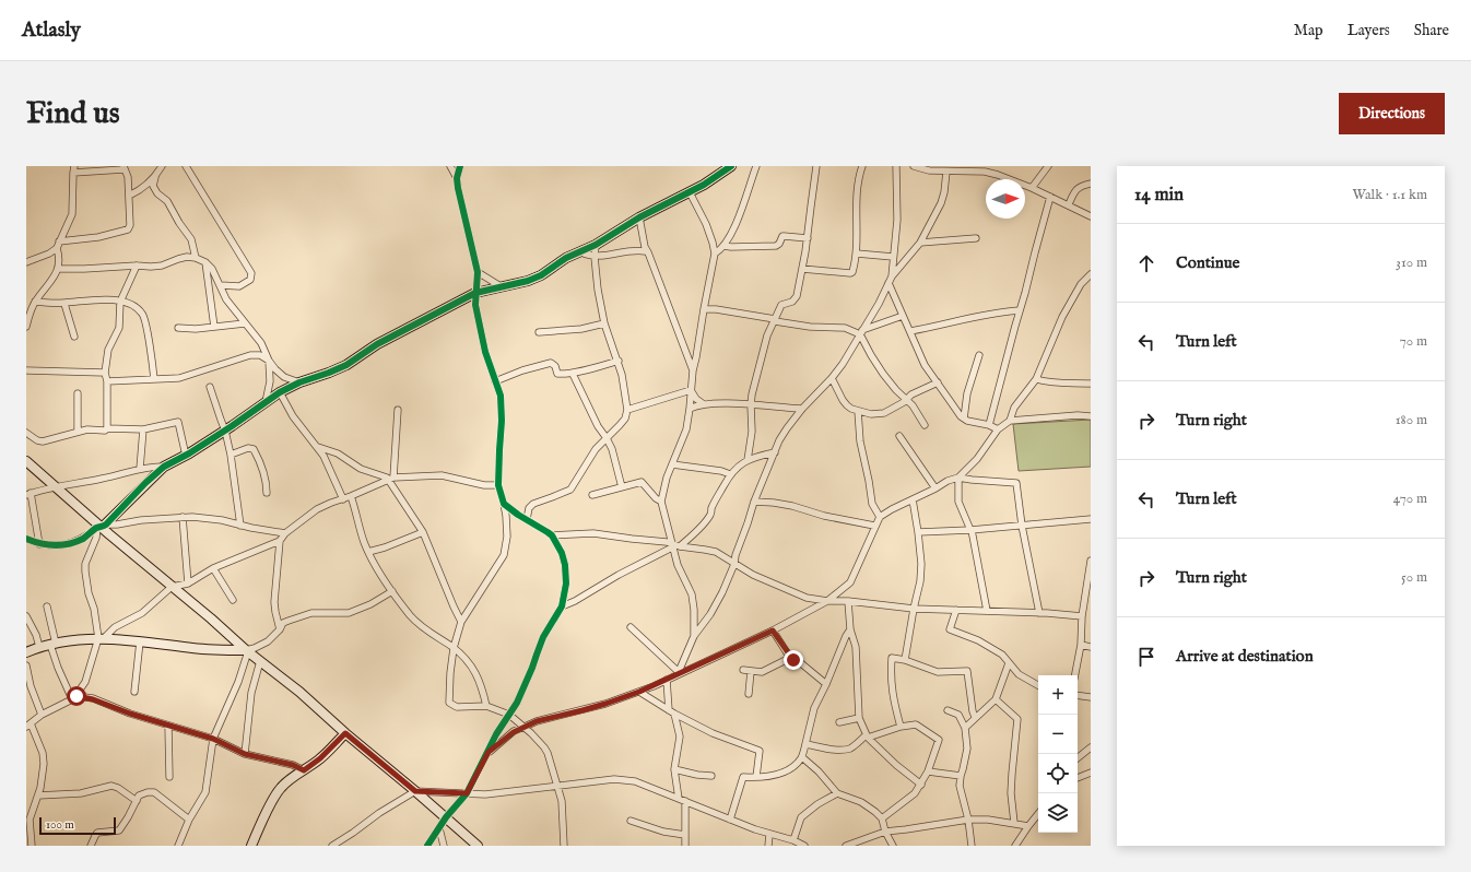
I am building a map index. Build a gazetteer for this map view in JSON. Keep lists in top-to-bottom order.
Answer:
{
  "scale_bar": "100 m",
  "north": "right",
  "page": {
    "header": "Atlasly",
    "nav": ["Map", "Layers", "Share"],
    "buttons": "Directions",
    "title": "Find us",
    "heading": ["14 min", "Walk · 1.1 km"],
    "list": [
      ["Continue", "310 m"],
      ["Turn left", "70 m"],
      ["Turn right", "180 m"],
      ["Turn left", "470 m"],
      ["Turn right", "50 m"],
      "Arrive at destination"
    ],
    "map_buttons": ["+", "−"],
    "scale": "100 m"
  }
}
